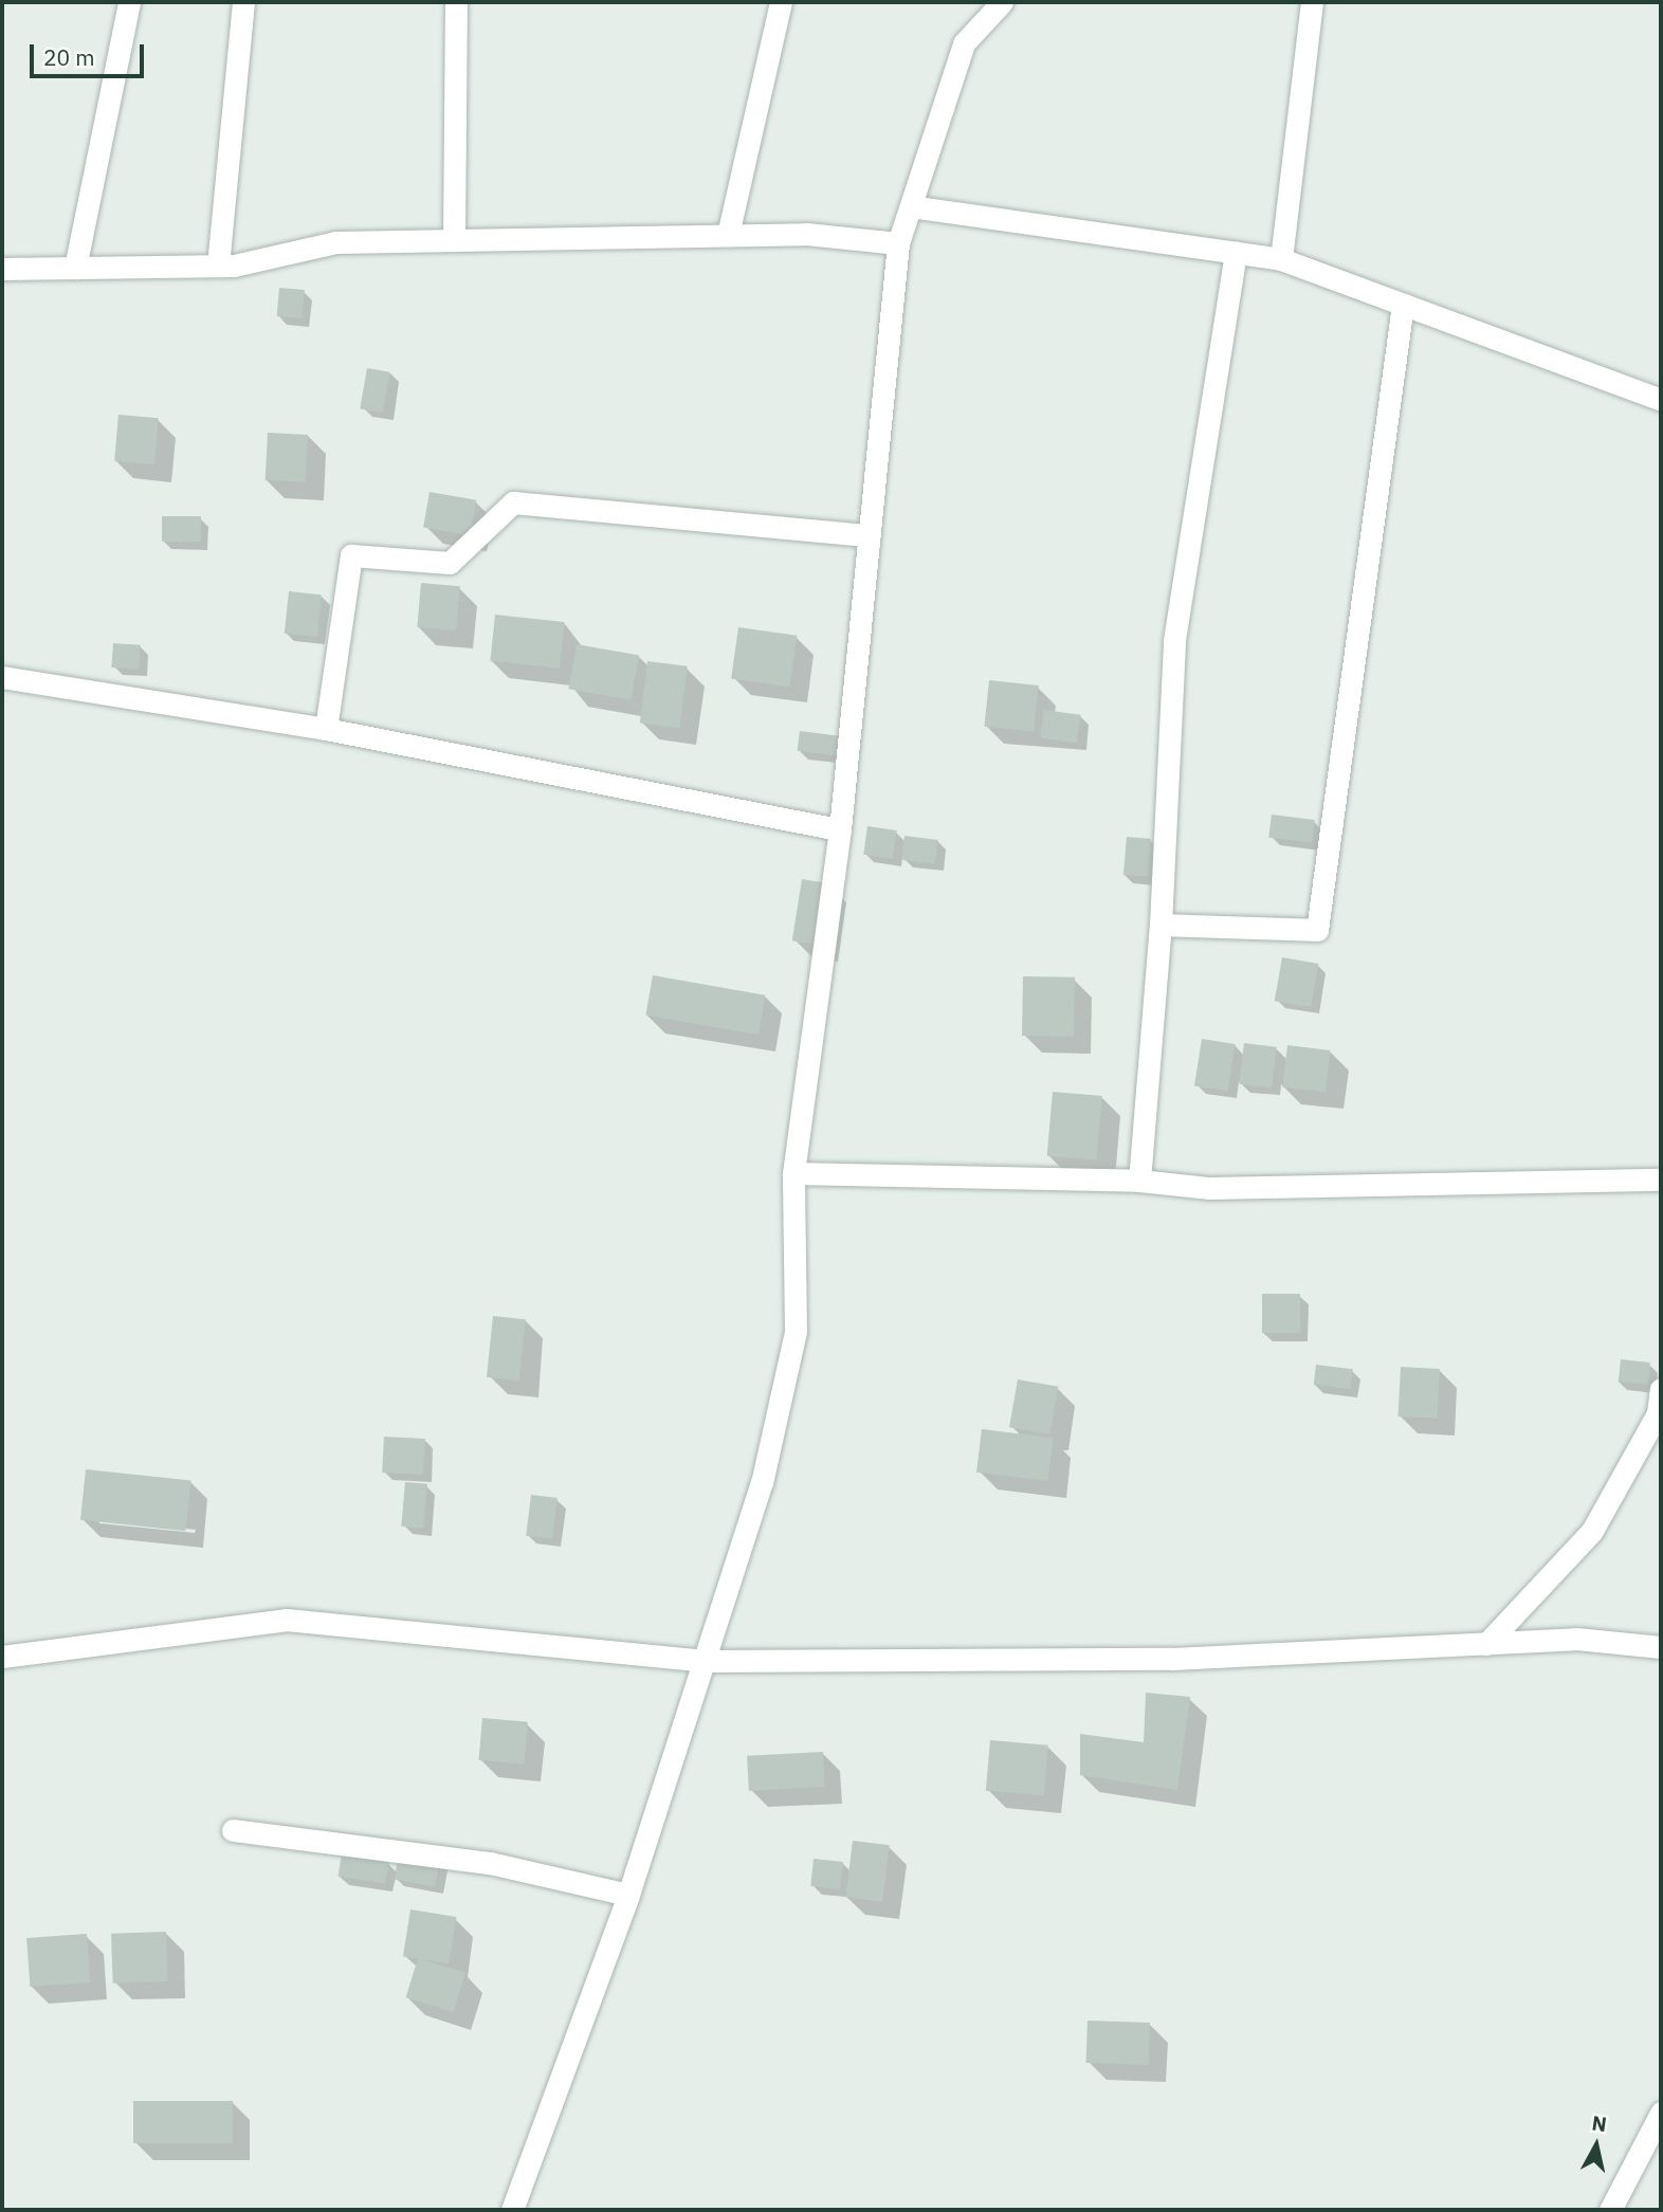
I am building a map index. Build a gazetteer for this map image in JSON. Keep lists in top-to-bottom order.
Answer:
{
  "scale_bar": "20 m",
  "north": "top"
}
